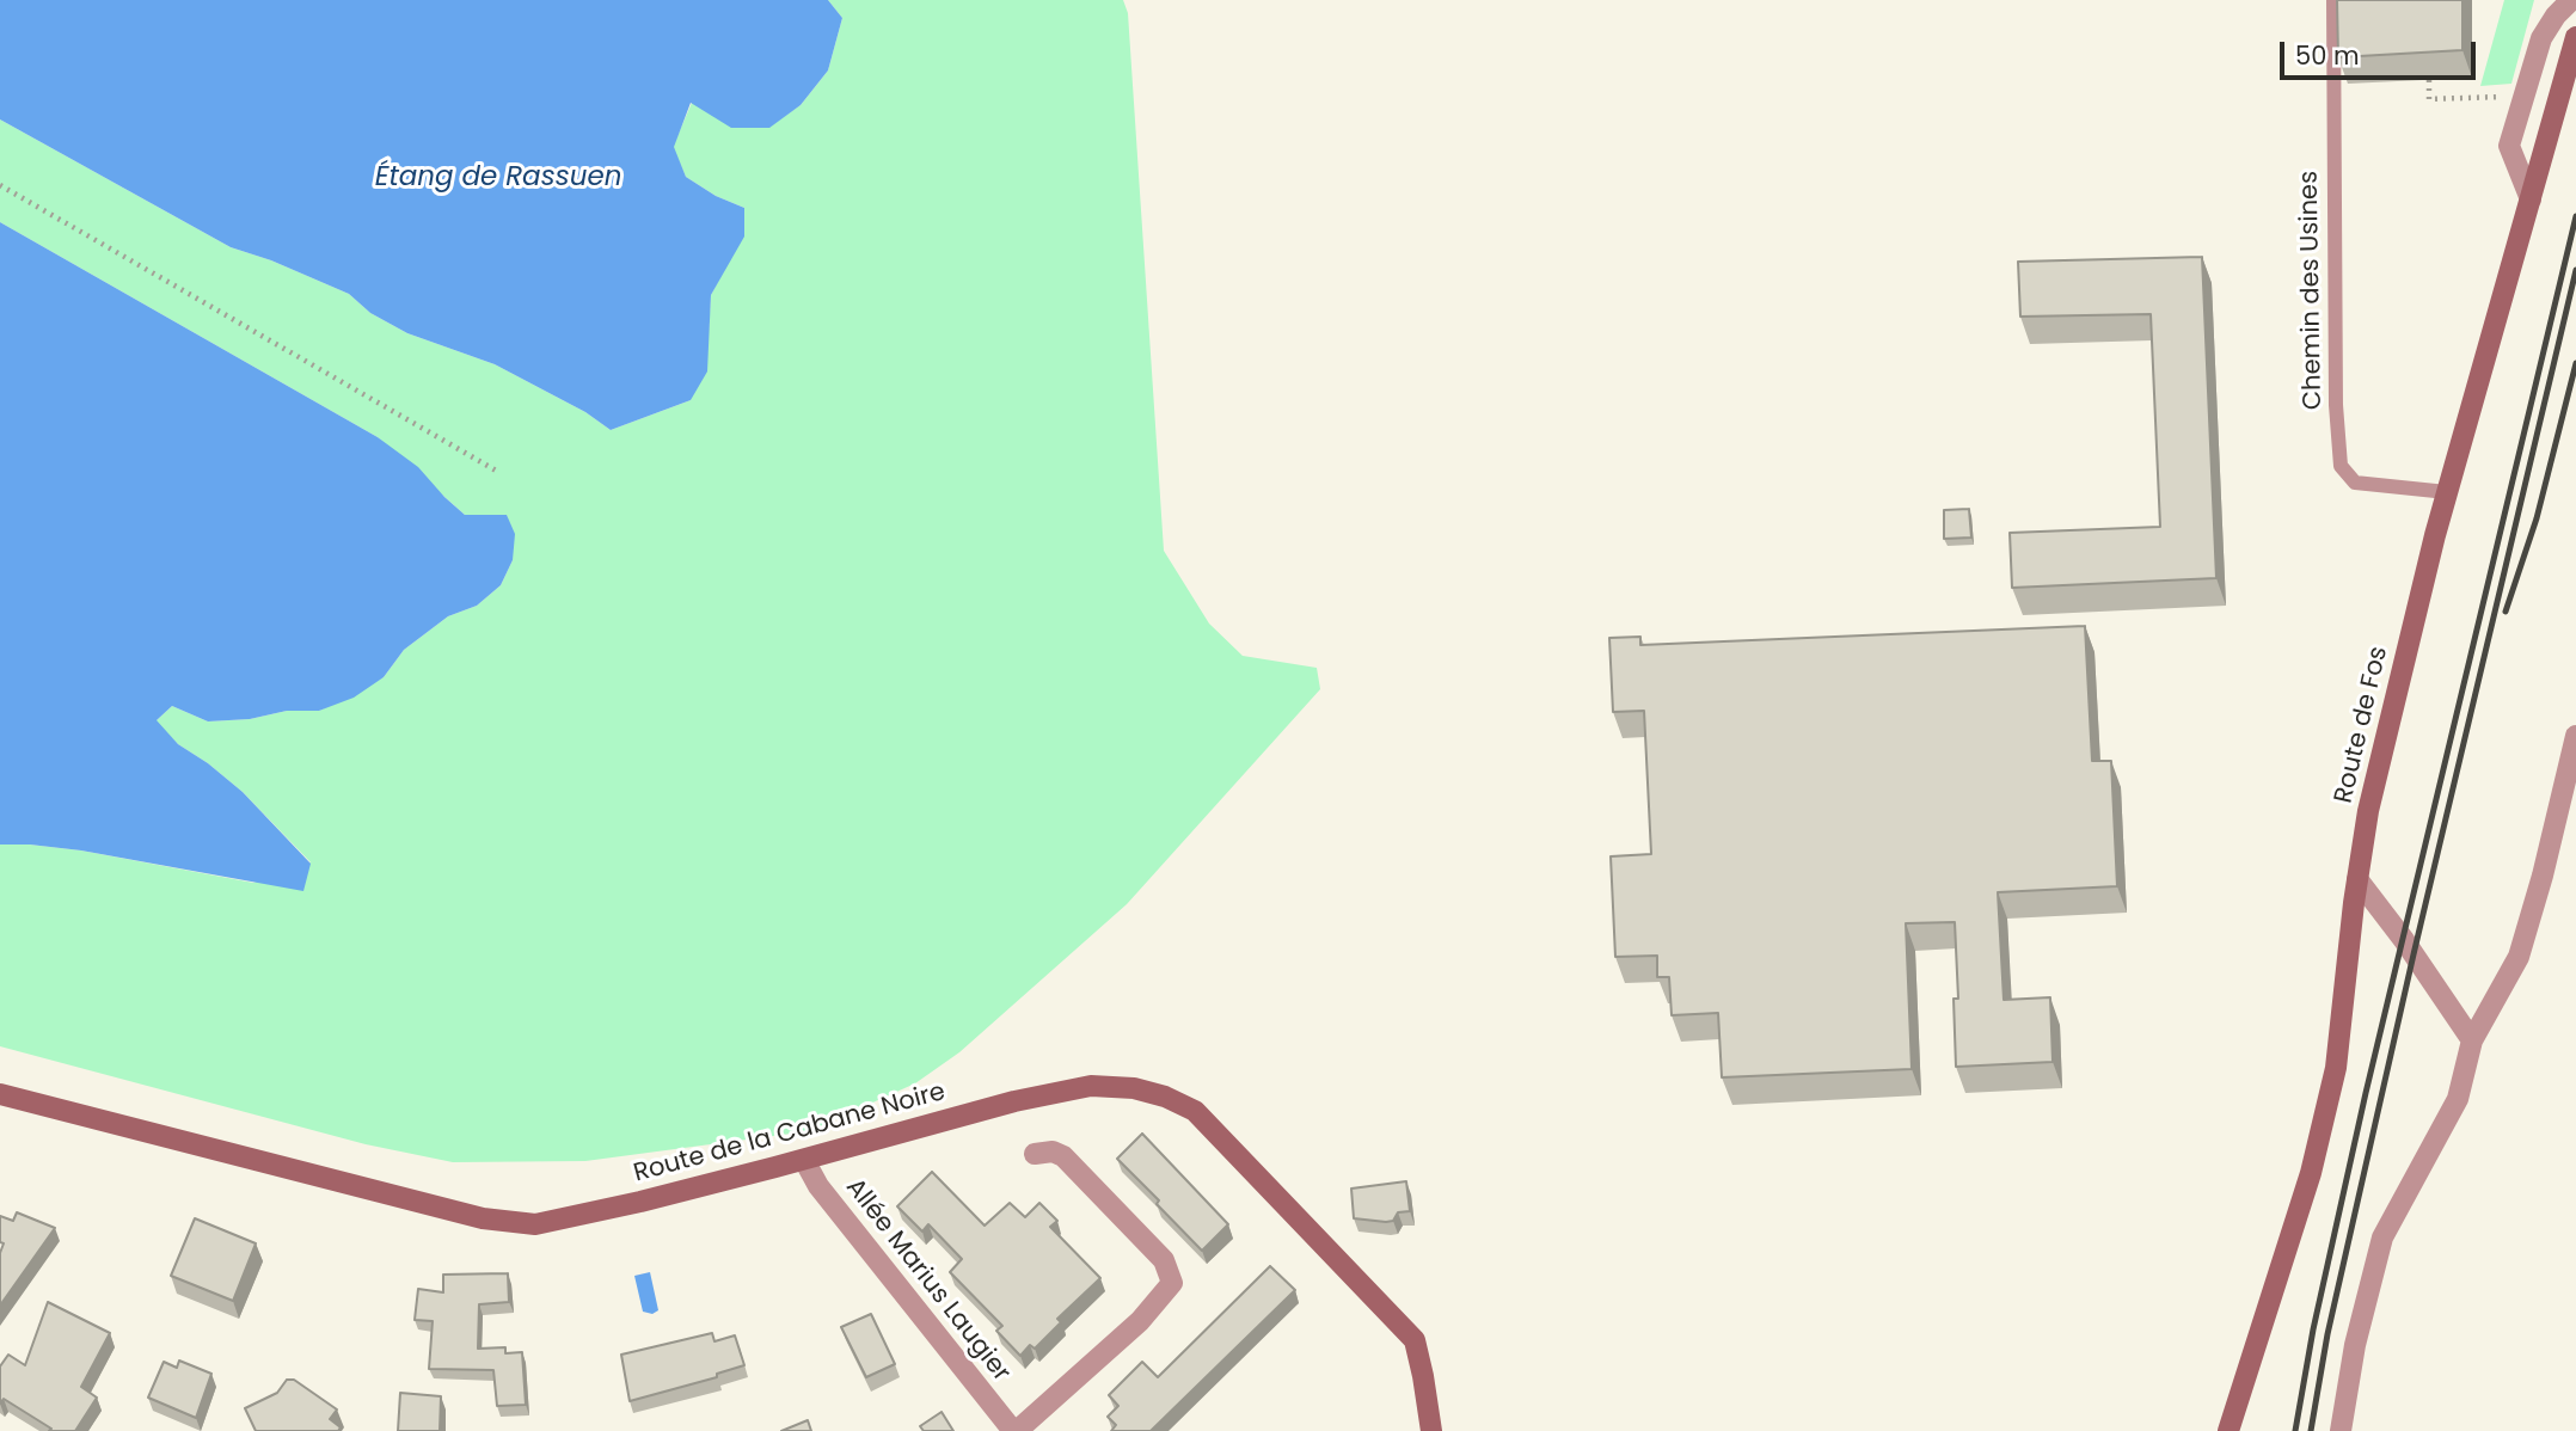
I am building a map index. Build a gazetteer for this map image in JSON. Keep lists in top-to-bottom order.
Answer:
{
  "streets": {
    "street": ["Route de Fos", "Route de la Cabane Noire", "Allée Marius Laugier"],
    "lane": ["Chemin des Usines"]
  },
  "crossings": [
    ["Chemin des Usines", "Route de Fos"],
    ["Route de la Cabane Noire", "Allée Marius Laugier"]
  ],
  "water": ["Étang de Rassuen"],
  "scale_bar": "50 m"
}
